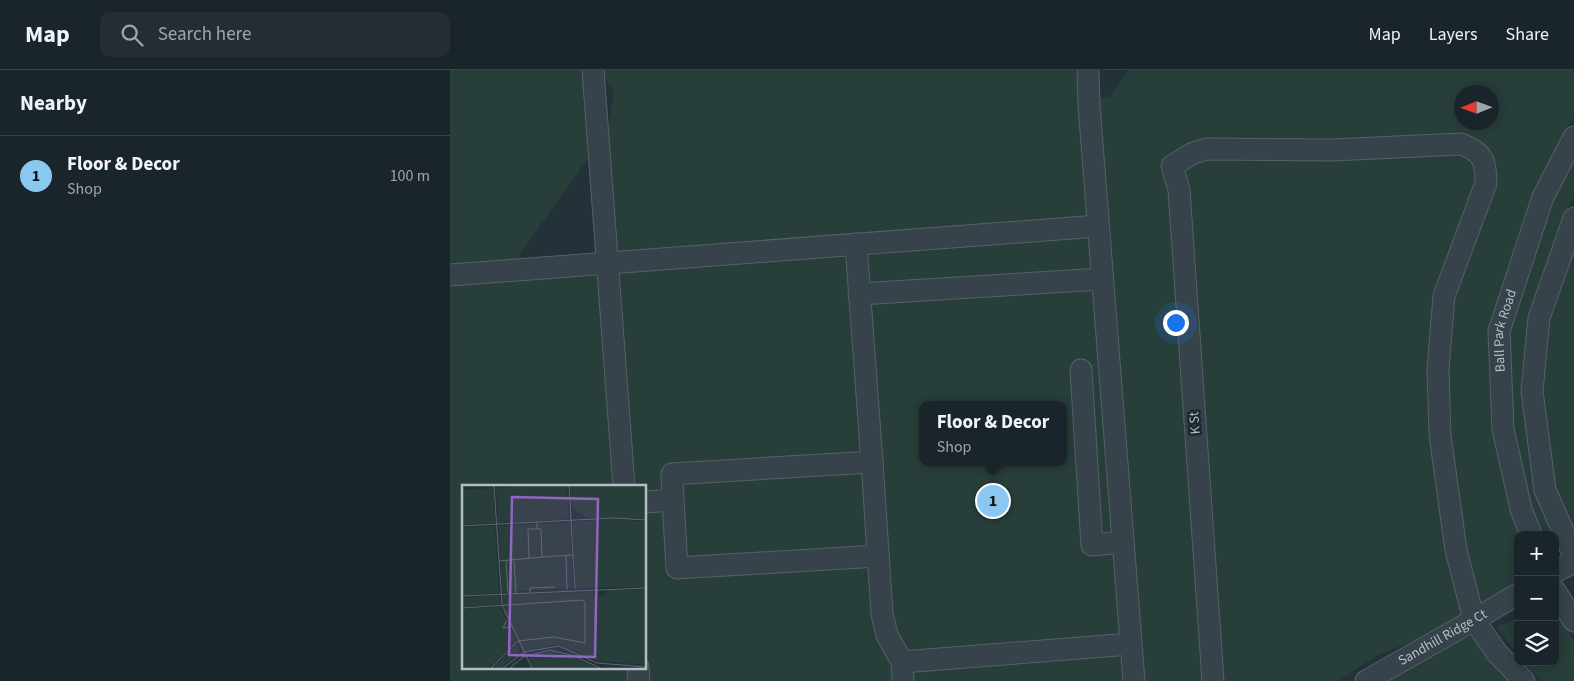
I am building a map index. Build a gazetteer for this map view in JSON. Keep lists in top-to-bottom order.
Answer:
{
  "streets": {
    "street": ["Ball Park Road", "K St", "Sandhill Ridge Ct"]
  },
  "crossings": [
    ["K St", "Sandhill Ridge Ct"]
  ],
  "north": "left",
  "page": {
    "header": "Map",
    "search": "Search here",
    "nav": ["Map", "Layers", "Share"],
    "heading": "Nearby",
    "list": [
      {
        "mark": "1",
        "name": "Floor & Decor",
        "note": "Shop",
        "value": "100 m"
      }
    ],
    "popup": ["Floor & Decor", "Shop"],
    "pins": "1",
    "map_buttons": ["+", "−"]
  }
}
